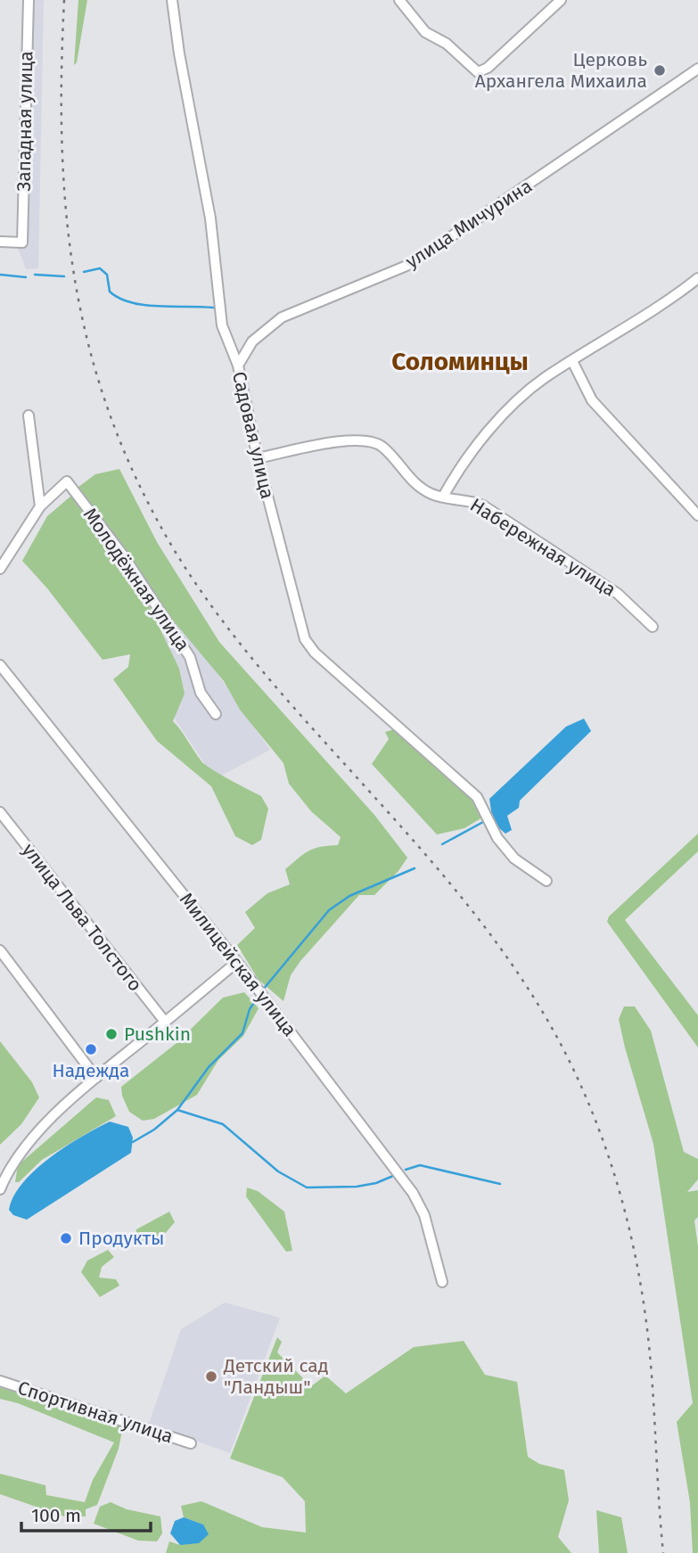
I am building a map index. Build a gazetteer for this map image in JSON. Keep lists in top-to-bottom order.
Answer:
{
  "streets": {
    "street": [
      "Западная улица",
      "улица Мичурина",
      "Садовая улица",
      "Набережная улица",
      "Молодёжная улица",
      "улица Льва Толстого",
      "Милицейская улица",
      "Спортивная улица"
    ]
  },
  "crossings": [
    ["улица Мичурина", "Садовая улица"],
    ["Садовая улица", "Набережная улица"]
  ],
  "districts": ["Соломинцы"],
  "places": [
    "Церковь Архангела Михаила",
    "Pushkin",
    "Надежда",
    "Продукты",
    "Детский сад \"Ландыш\""
  ],
  "scale_bar": "100 m"
}
